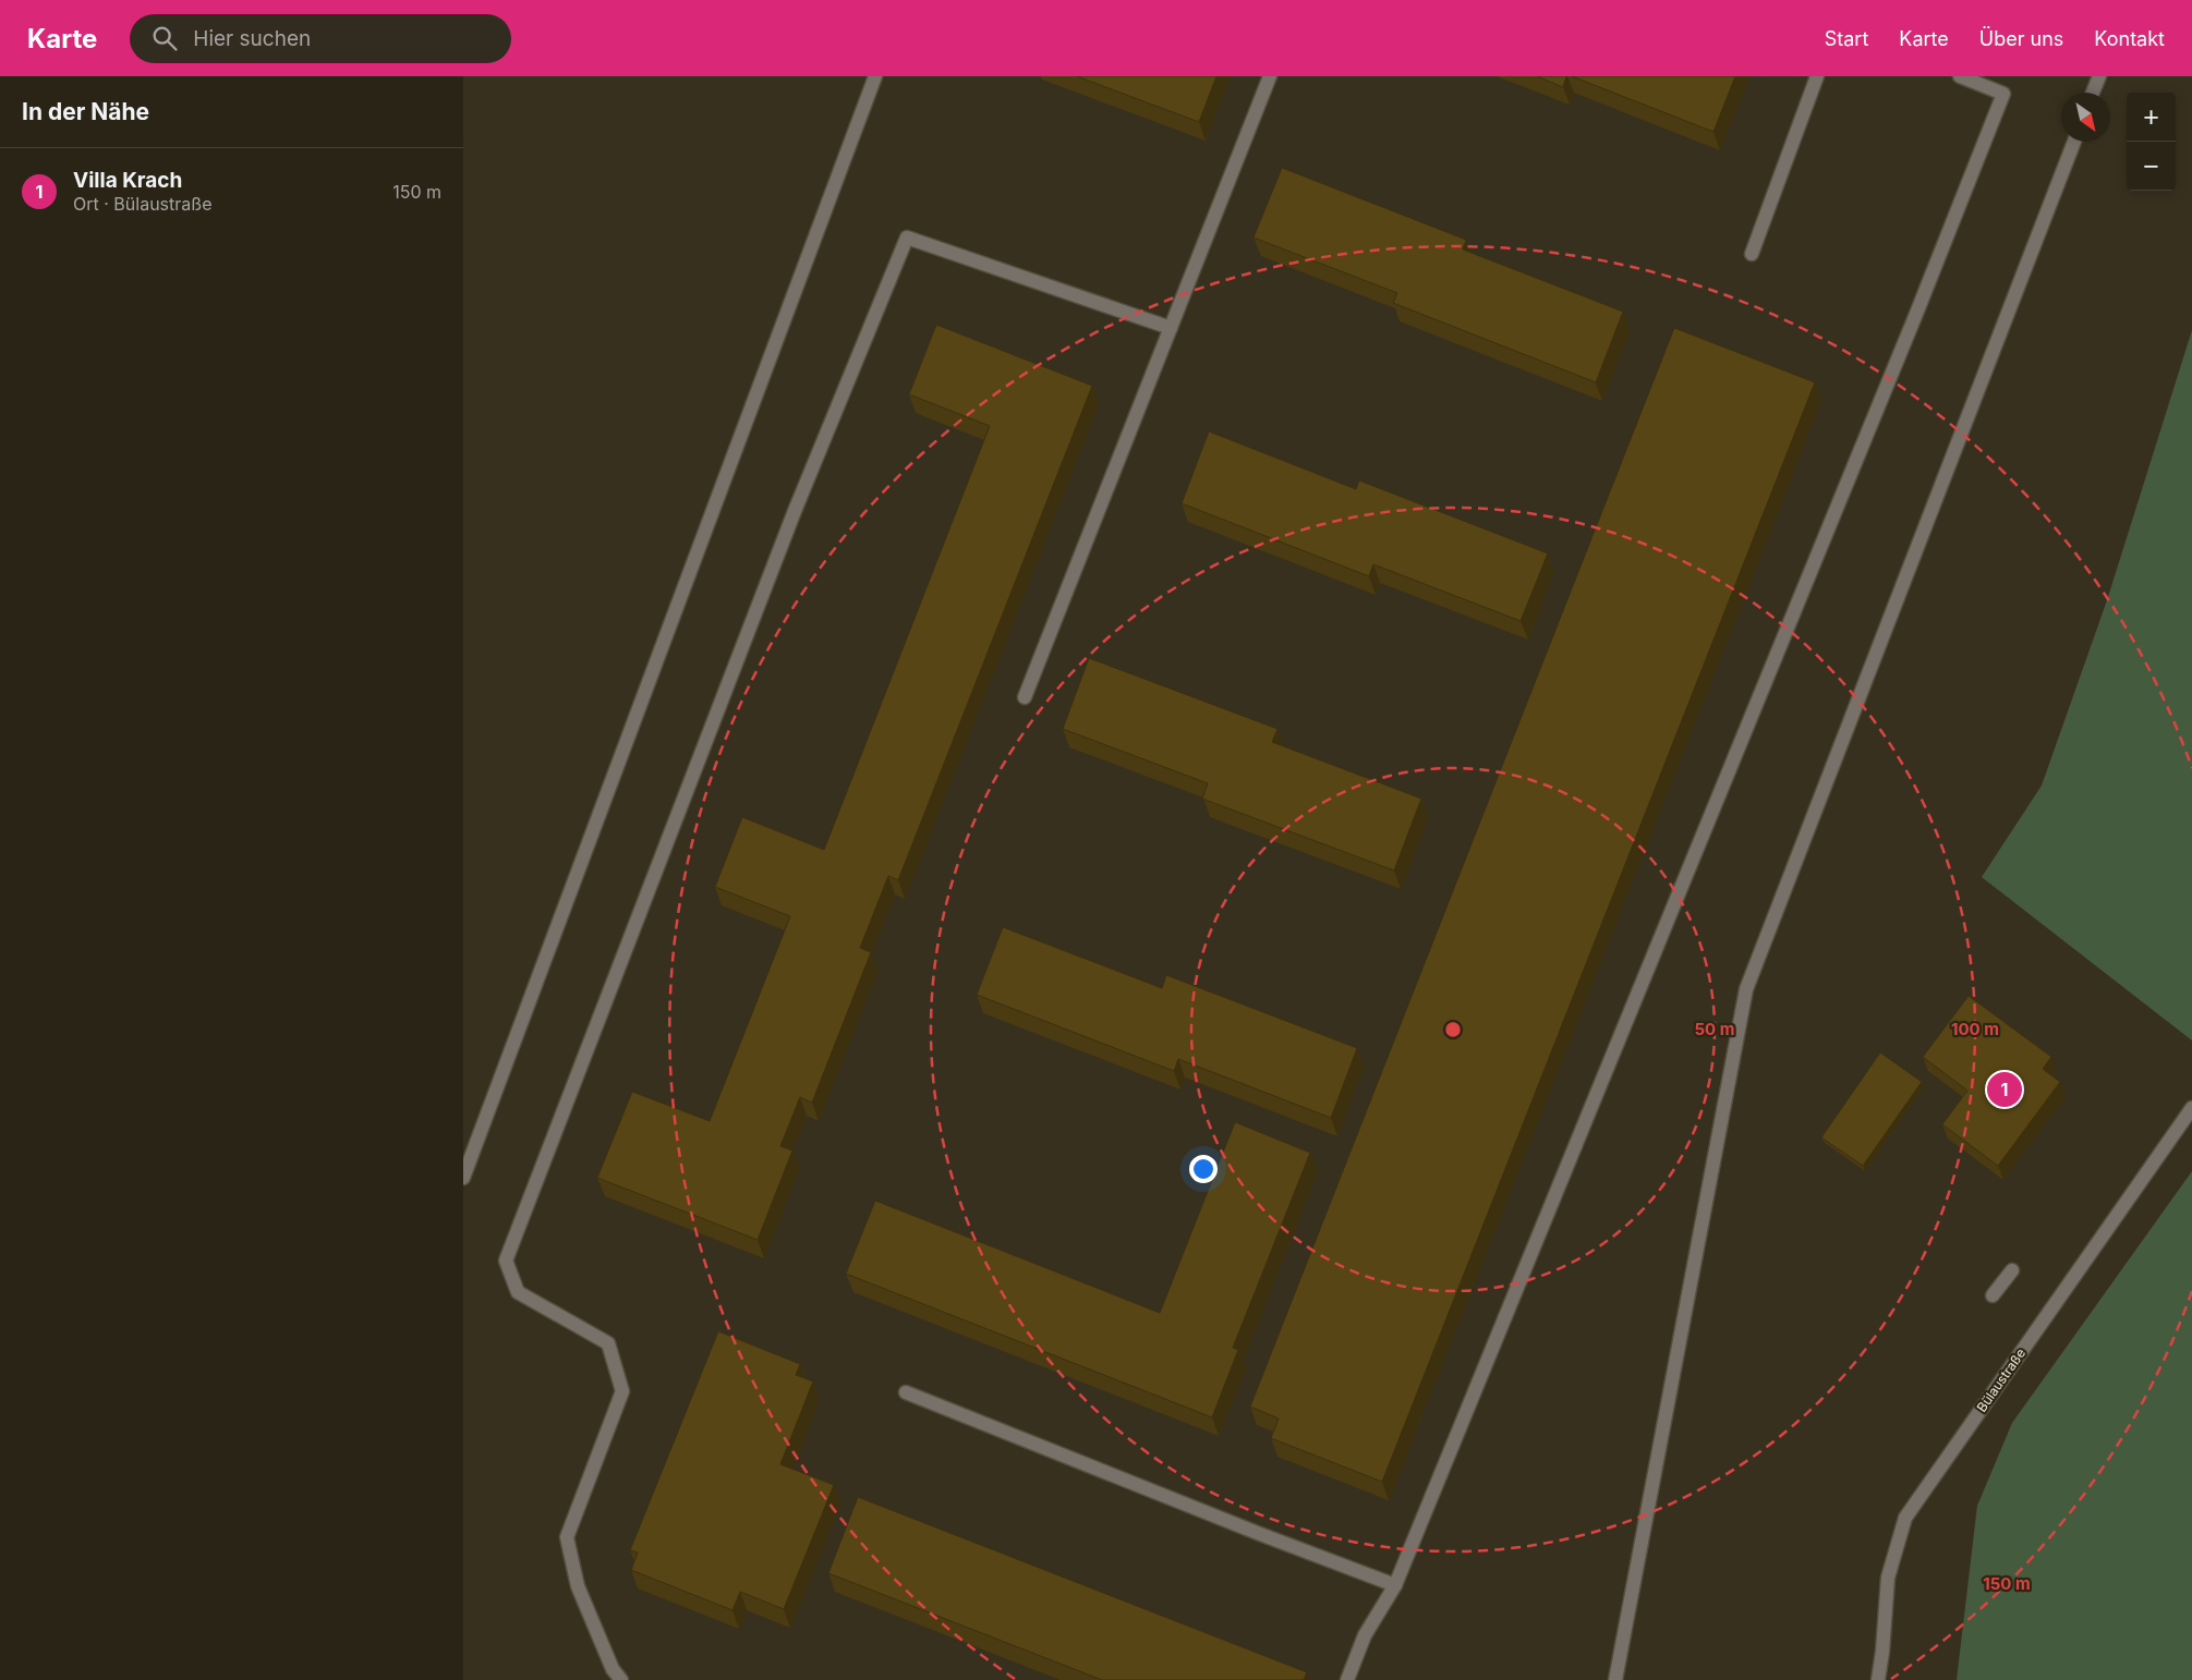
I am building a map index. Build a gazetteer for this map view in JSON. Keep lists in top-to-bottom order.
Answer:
{
  "streets": {
    "street": ["Bülaustraße"]
  },
  "north": "bottom right",
  "page": {
    "header": "Karte",
    "search": "Hier suchen",
    "nav": [
      "Start",
      "Karte",
      "Über uns",
      "Kontakt"
    ],
    "heading": "In der Nähe",
    "map_buttons": ["+", "−"],
    "list": [
      {
        "mark": "1",
        "name": "Villa Krach",
        "note": "Ort · Bülaustraße",
        "value": "150 m"
      }
    ],
    "pins": "1"
  },
  "rings": ["50 m", "100 m", "150 m"]
}
